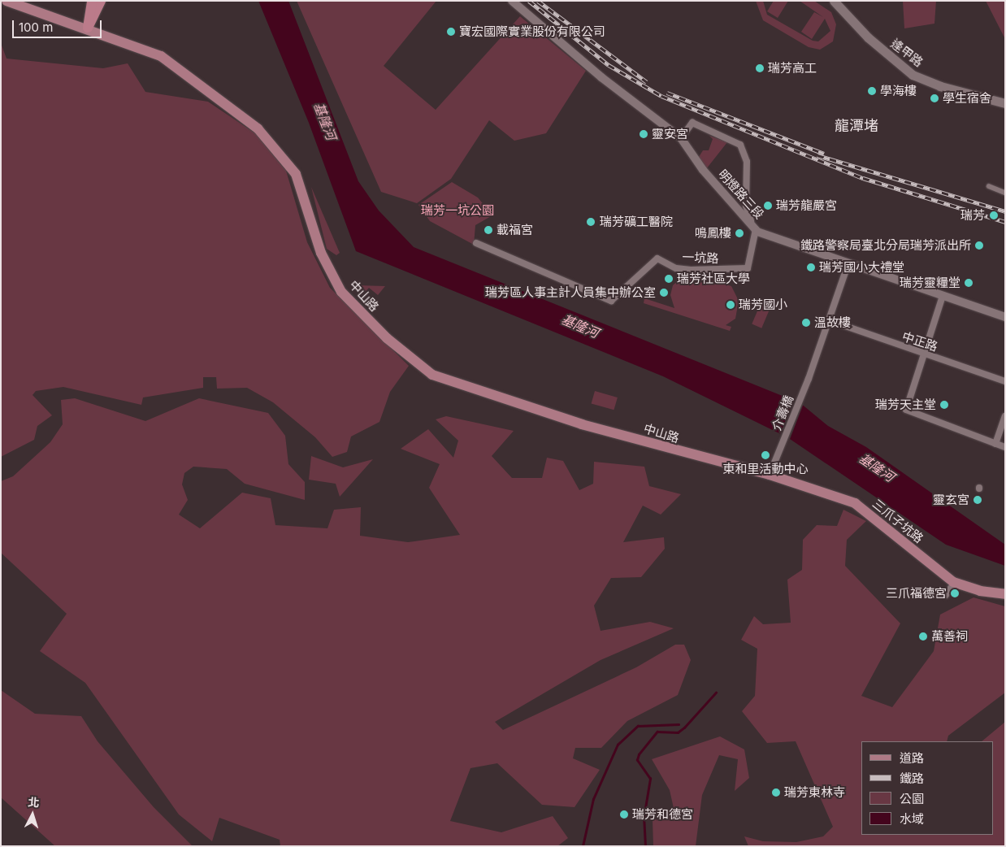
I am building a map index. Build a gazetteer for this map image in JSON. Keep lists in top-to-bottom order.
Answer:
{
  "streets": {
    "main road": ["逢甲路", "中山路", "三爪子坑路"],
    "street": [
      "明燈路三段",
      "一坑路",
      "中正路",
      "介壽橋"
    ]
  },
  "crossings": [
    ["明燈路三段", "一坑路"],
    ["中山路", "介壽橋"],
    ["中山路", "三爪子坑路"],
    ["中正路", "介壽橋"],
    ["介壽橋", "三爪子坑路"]
  ],
  "districts": ["龍潭堵"],
  "water": ["基隆河"],
  "parks": ["瑞芳一坑公園"],
  "places": [
    "寶宏國際實業股份有限公司",
    "瑞芳高工",
    "學海樓",
    "學生宿舍",
    "靈安宮",
    "瑞芳龍嚴宮",
    "瑞芳",
    "瑞芳礦工醫院",
    "載福宮",
    "鳴鳳樓",
    "鐵路警察局臺北分局瑞芳派出所",
    "瑞芳國小大禮堂",
    "瑞芳社區大學",
    "瑞芳靈糧堂",
    "瑞芳區人事主計人員集中辦公室",
    "瑞芳國小",
    "溫故樓",
    "瑞芳天主堂",
    "東和里活動中心",
    "靈玄宮",
    "三爪福德宮",
    "萬善祠",
    "瑞芳東林寺",
    "瑞芳和德宮"
  ],
  "legend": [
    "道路",
    "鐵路",
    "公園",
    "水域"
  ],
  "scale_bar": "100 m",
  "north": "top"
}
